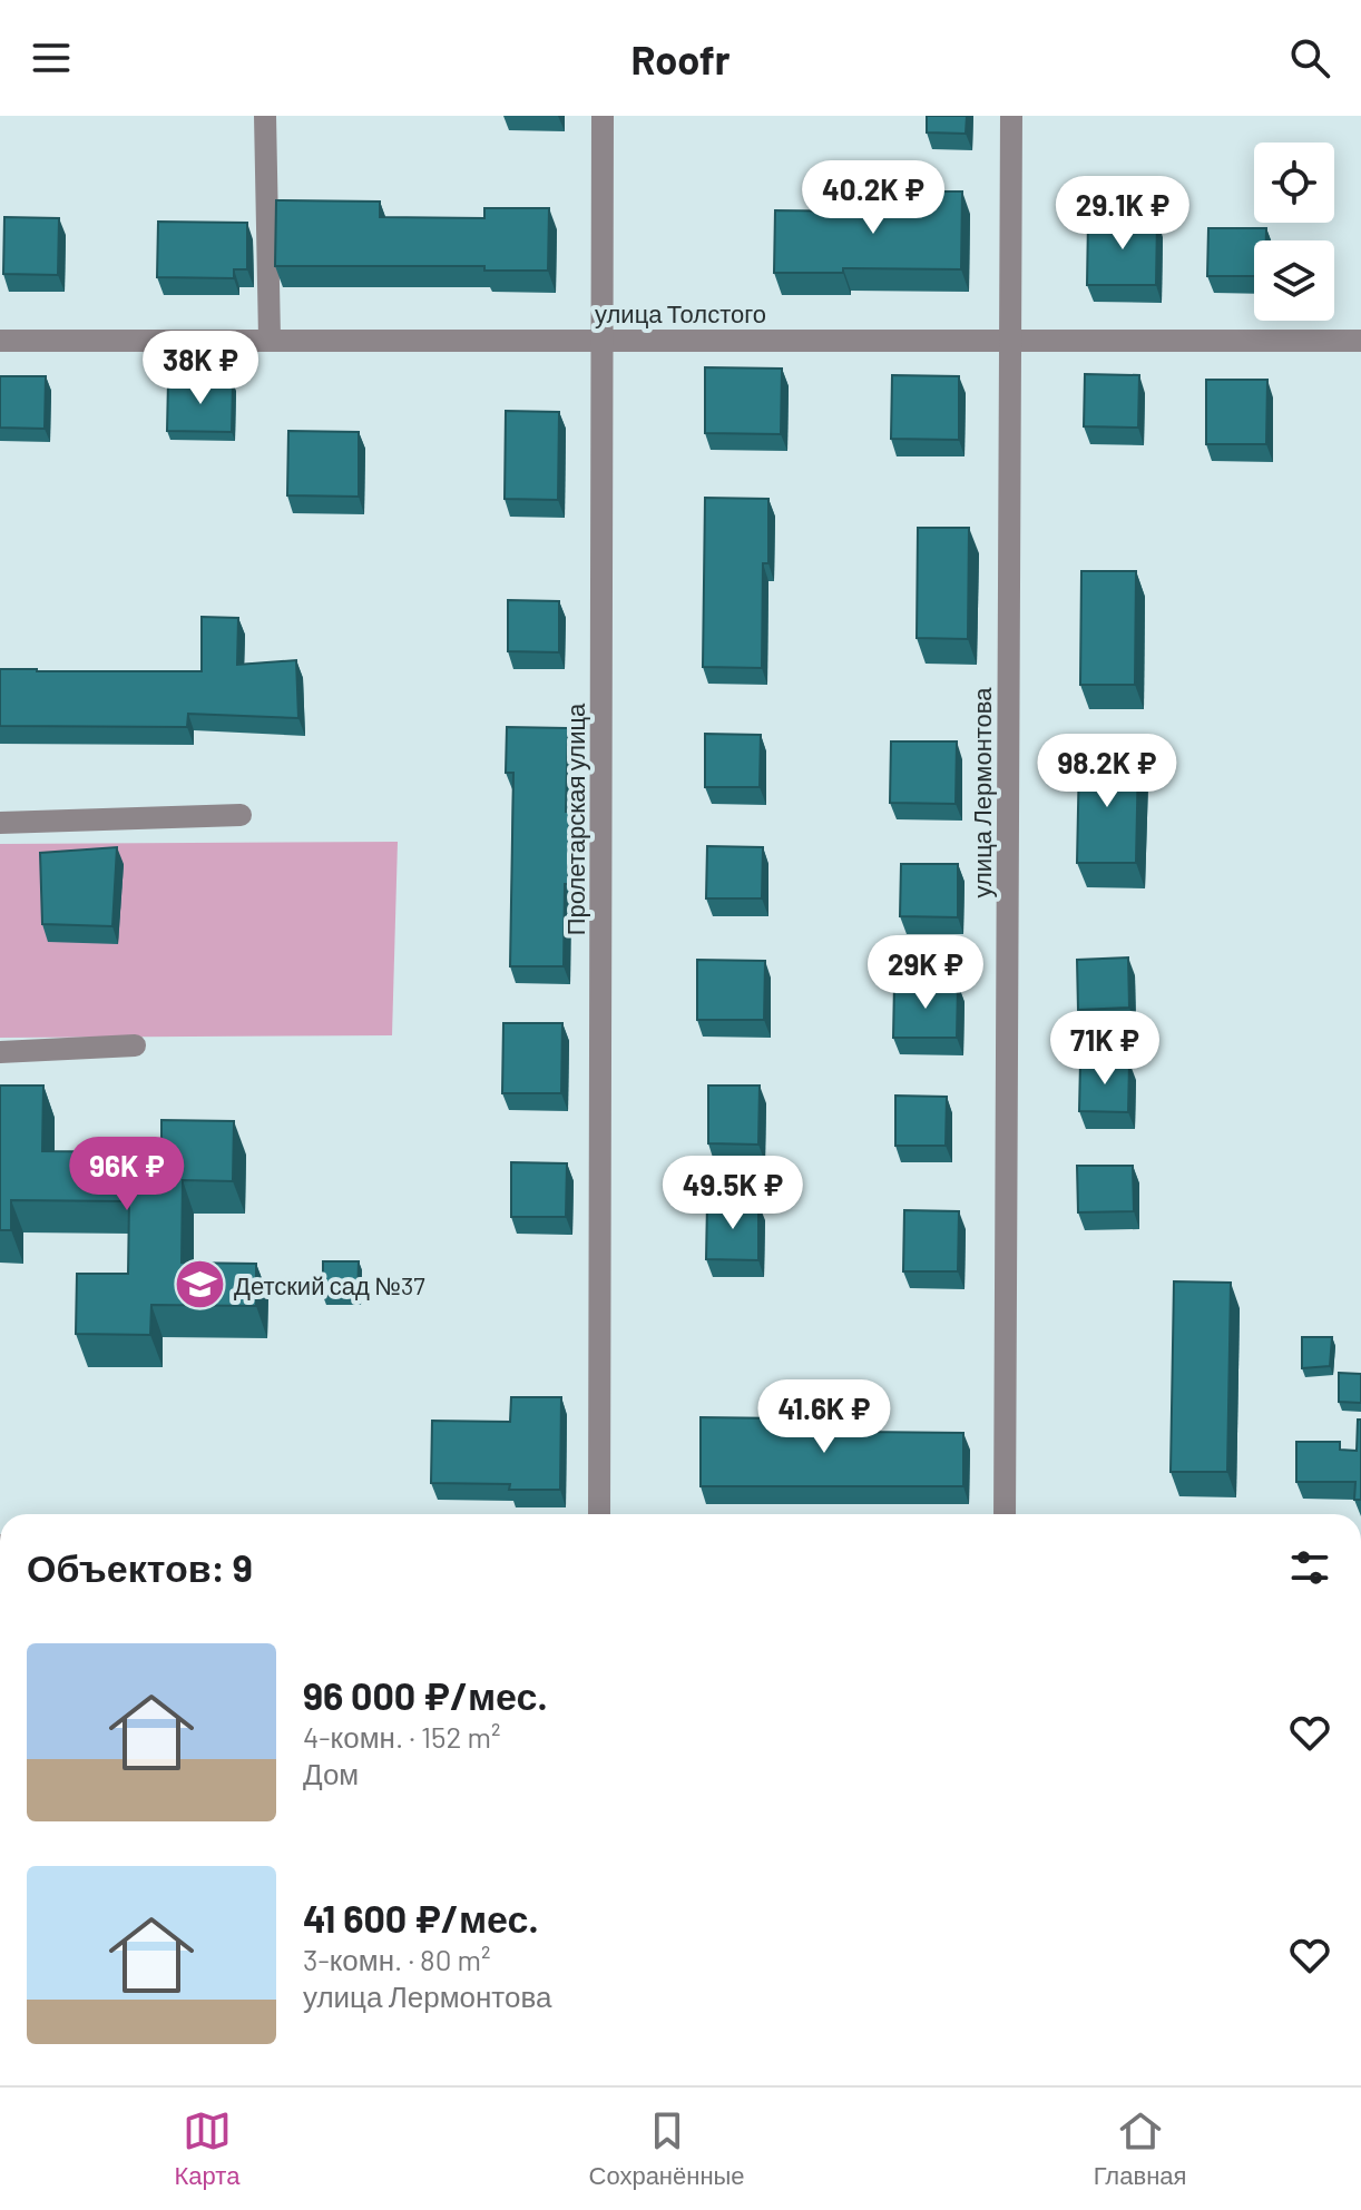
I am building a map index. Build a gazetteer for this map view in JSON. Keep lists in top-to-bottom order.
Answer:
{
  "streets": {
    "street": ["улица Толстого", "улица Лермонтова", "Пролетарская улица"]
  },
  "crossings": [
    ["улица Толстого", "улица Лермонтова"],
    ["улица Толстого", "Пролетарская улица"]
  ],
  "places": {
    "school or university": ["Детский сад №37"]
  },
  "page": {
    "header": "Roofr",
    "price": [
      "40.2K ₽",
      "29.1K ₽",
      "38K ₽",
      "98.2K ₽",
      "29K ₽",
      "71K ₽",
      "96K ₽",
      "49.5K ₽",
      "41.6K ₽"
    ],
    "heading": "Объектов: 9",
    "list": [
      {
        "name": "96 000 ₽/мес.",
        "note": "4-комн. · 152 m² · Дом"
      },
      {
        "name": "41 600 ₽/мес.",
        "note": "3-комн. · 80 m² · улица Лермонтова"
      }
    ],
    "tabs": ["Карта", "Сохранённые", "Главная"]
  }
}
